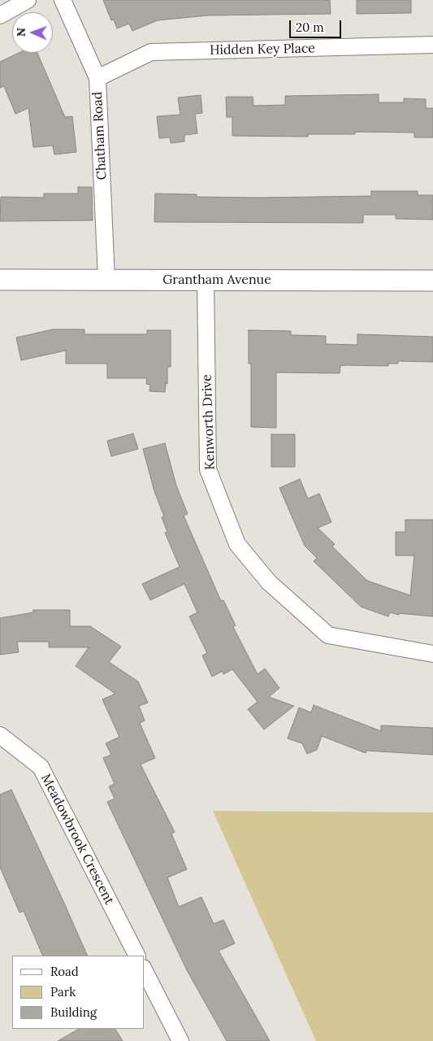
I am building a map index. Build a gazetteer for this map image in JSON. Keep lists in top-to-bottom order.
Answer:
{
  "streets": {
    "street": [
      "Hidden Key Place",
      "Chatham Road",
      "Grantham Avenue",
      "Kenworth Drive",
      "Meadowbrook Crescent"
    ]
  },
  "crossings": [
    ["Hidden Key Place", "Chatham Road"],
    ["Chatham Road", "Grantham Avenue"],
    ["Grantham Avenue", "Kenworth Drive"]
  ],
  "legend": ["Road", "Park", "Building"],
  "scale_bar": "20 m",
  "north": "left"
}
